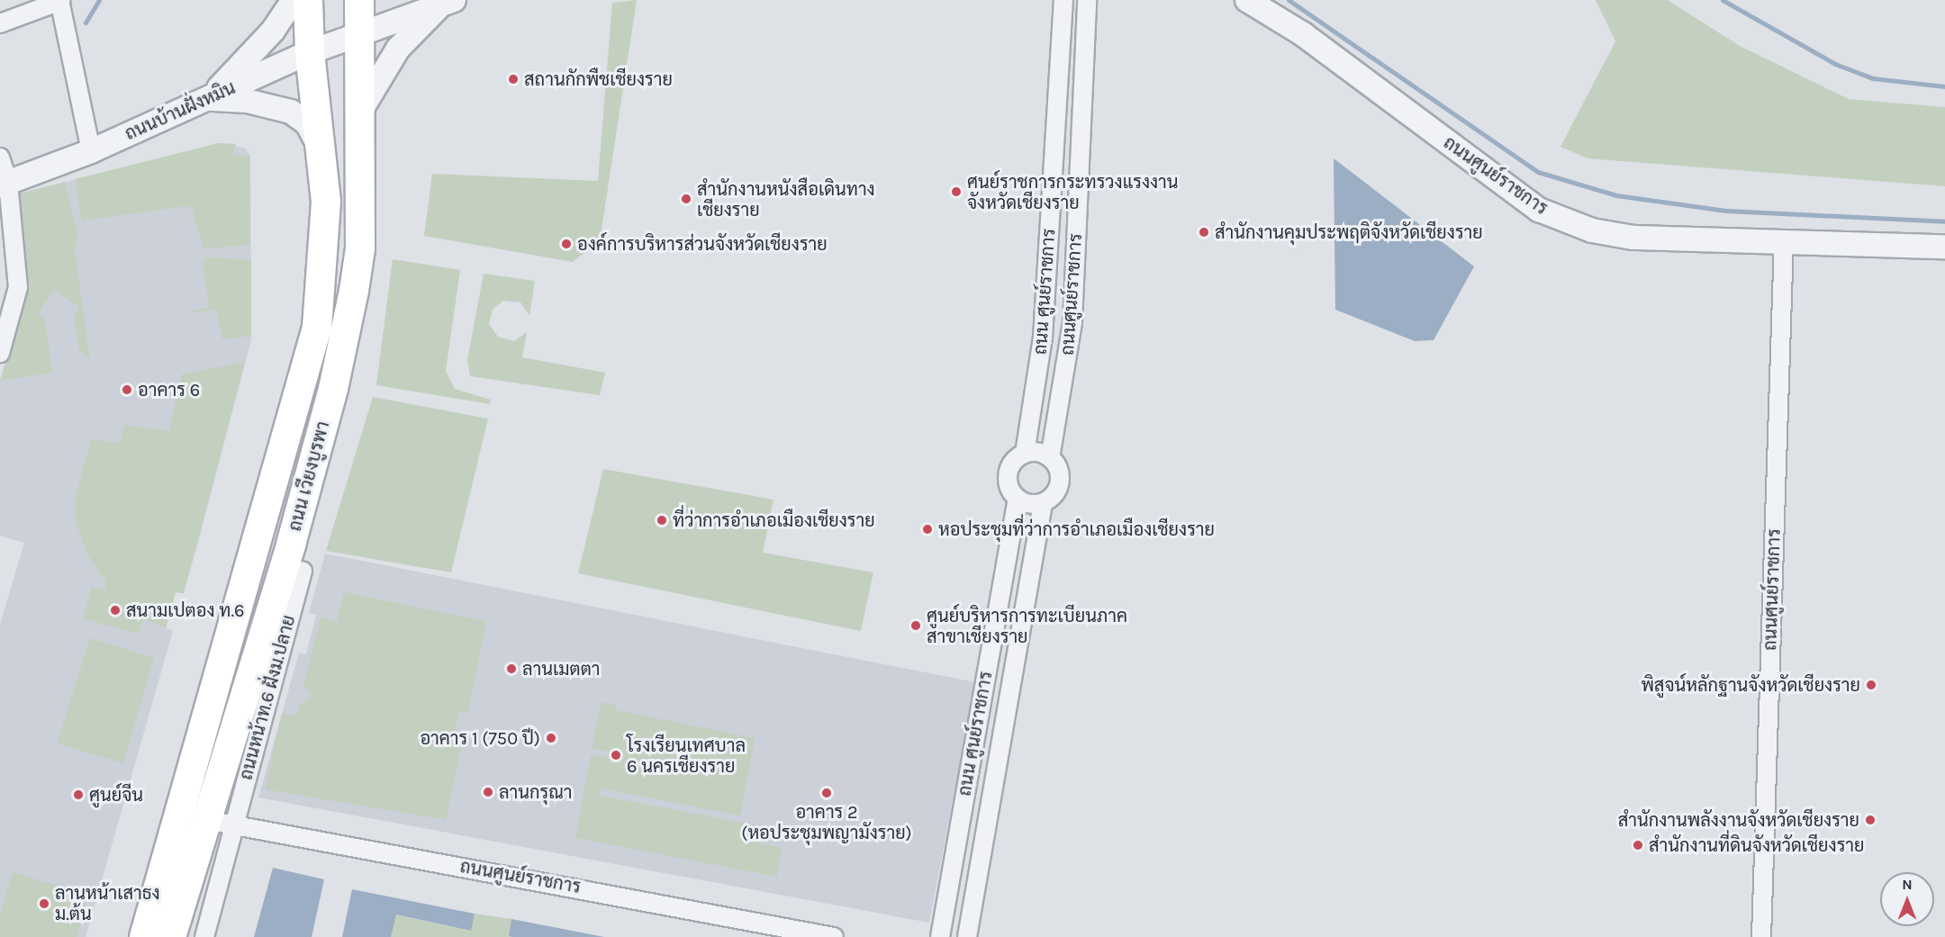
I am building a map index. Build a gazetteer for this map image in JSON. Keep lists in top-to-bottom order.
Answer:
{
  "streets": {
    "main road": ["ถนน เวียงบูรพา"],
    "street": [
      "ถนนบ้านฝั่งหมิน",
      "ถนนศูนย์ราชการ",
      "ถนน ศูนย์ราชการ",
      "ถนนหน้าท.6 ฝั่งม.ปลาย"
    ]
  },
  "crossings": [
    ["ถนนบ้านฝั่งหมิน", "ถนน เวียงบูรพา"],
    ["ถนนศูนย์ราชการ", "ถนน ศูนย์ราชการ"],
    ["ถนนศูนย์ราชการ", "ถนน เวียงบูรพา"],
    ["ถนนศูนย์ราชการ", "ถนนหน้าท.6 ฝั่งม.ปลาย"],
    ["ถนน เวียงบูรพา", "ถนนหน้าท.6 ฝั่งม.ปลาย"]
  ],
  "places": [
    "สถานกักพืชเชียงราย",
    "ศูนย์ราชการกระทรวงแรงงาน จังหวัดเชียงราย",
    "สำนักงานหนังสือเดินทาง เชียงราย",
    "สำนักงานคุมประพฤติจังหวัดเชียงราย",
    "องค์การบริหารส่วนจังหวัดเชียงราย",
    "อาคาร 6",
    "ที่ว่าการอำเภอเมืองเชียงราย",
    "หอประชุมที่ว่าการอำเภอเมืองเชียงราย",
    "สนามเปตอง ท.6",
    "ศูนย์บริหารการทะเบียนภาค สาขาเชียงราย",
    "ลานเมตตา",
    "พิสูจน์หลักฐานจังหวัดเชียงราย",
    "อาคาร 1 (750 ปี)",
    "โรงเรียนเทศบาล 6 นครเชียงราย",
    "ลานกรุณา",
    "อาคาร 2 (หอประชุมพญามังราย)",
    "ศูนย์จีน",
    "สำนักงานพลังงานจังหวัดเชียงราย",
    "สำนักงานที่ดินจังหวัดเชียงราย",
    "ลานหน้าเสาธง ม.ต้น"
  ],
  "north": "top"
}
